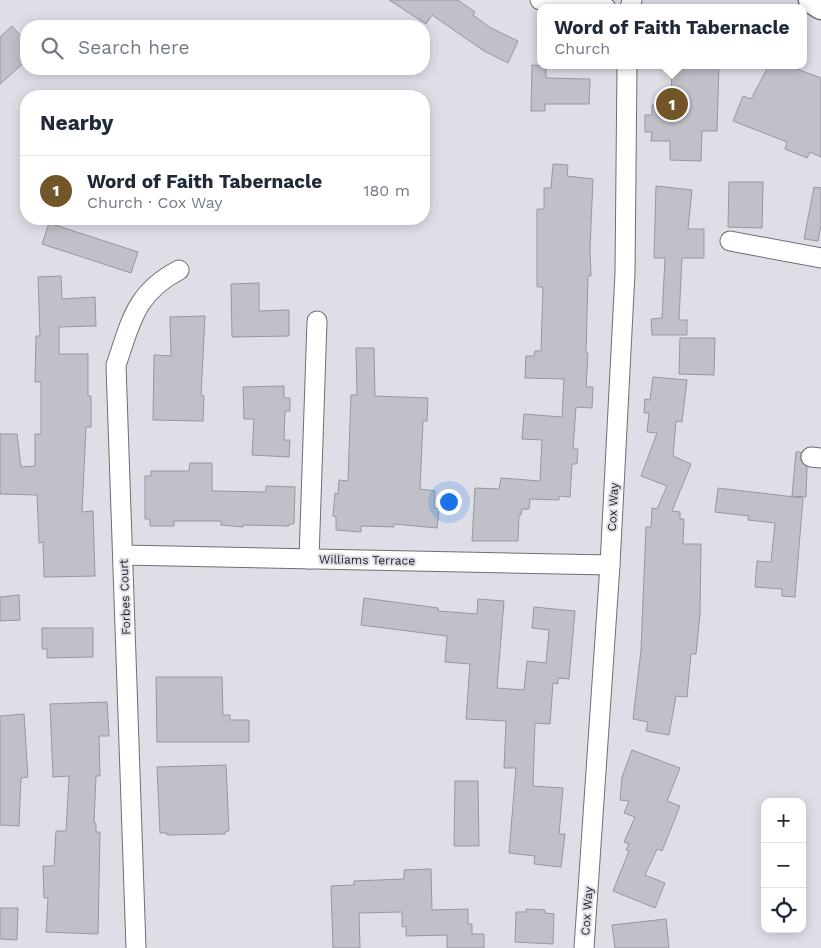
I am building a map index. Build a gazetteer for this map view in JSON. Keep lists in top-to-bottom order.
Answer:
{
  "streets": {
    "street": ["Cox Way", "Williams Terrace", "Forbes Court"]
  },
  "crossings": [
    ["Cox Way", "Williams Terrace"],
    ["Williams Terrace", "Forbes Court"]
  ],
  "page": {
    "popup": ["Word of Faith Tabernacle", "Church"],
    "search": "Search here",
    "pins": "1",
    "heading": "Nearby",
    "list": [
      {
        "mark": "1",
        "name": "Word of Faith Tabernacle",
        "note": "Church · Cox Way",
        "value": "180 m"
      }
    ],
    "map_buttons": ["+", "−"]
  }
}
